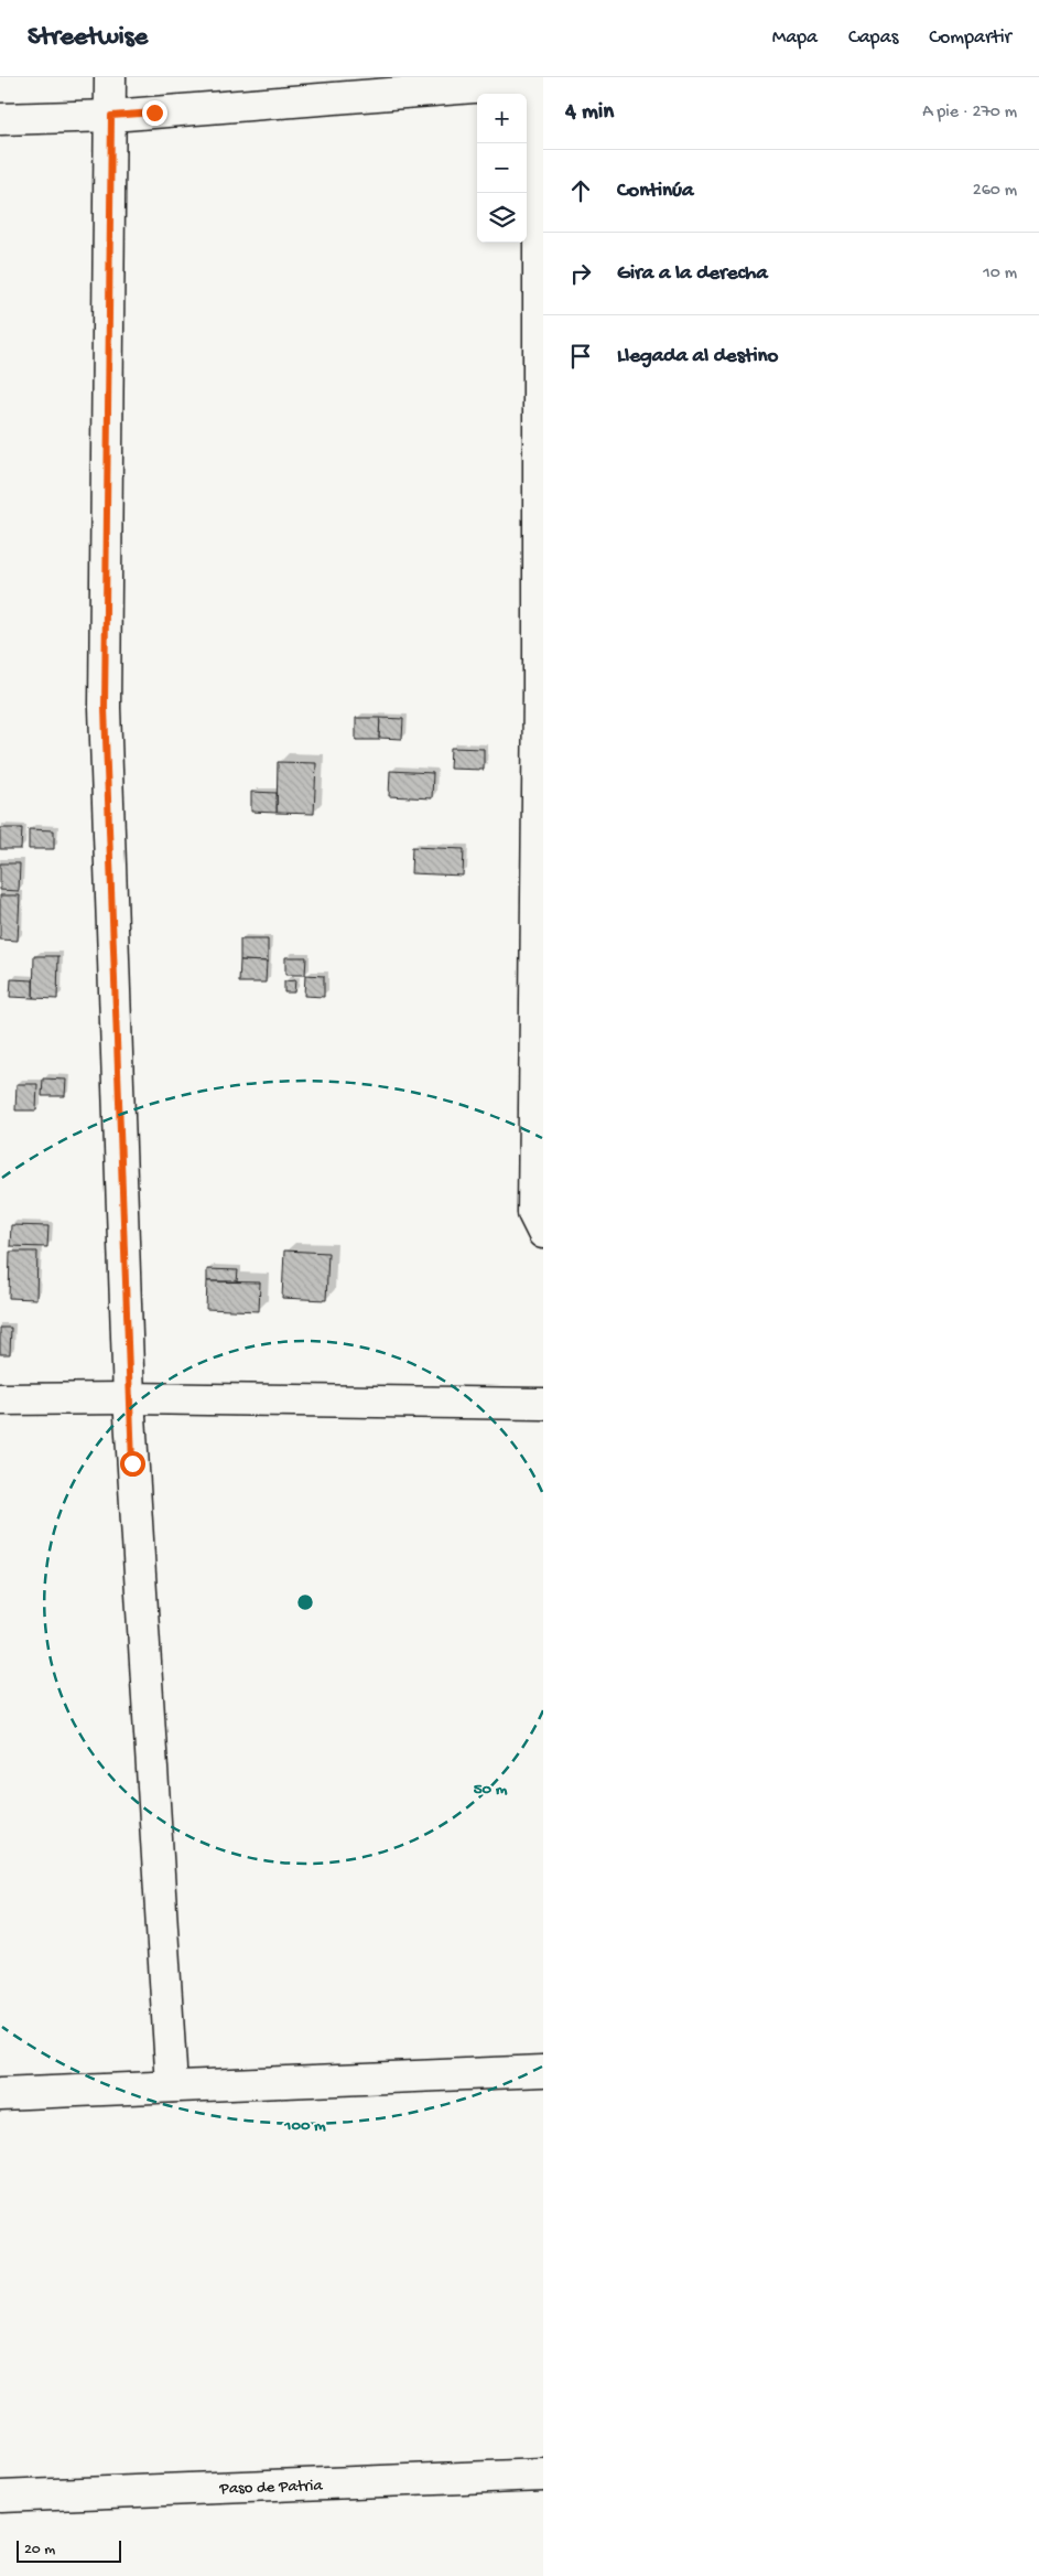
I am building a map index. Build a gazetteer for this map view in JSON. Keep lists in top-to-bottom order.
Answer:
{
  "streets": {
    "street": ["Paso de Patria"]
  },
  "scale_bar": "20 m",
  "page": {
    "header": "Streetwise",
    "nav": ["Mapa", "Capas", "Compartir"],
    "heading": ["4 min", "A pie · 270 m"],
    "map_buttons": ["+", "−"],
    "list": [
      ["Continúa", "260 m"],
      ["Gira a la derecha", "10 m"],
      "Llegada al destino"
    ],
    "scale": "20 m"
  },
  "rings": ["50 m", "100 m"]
}
